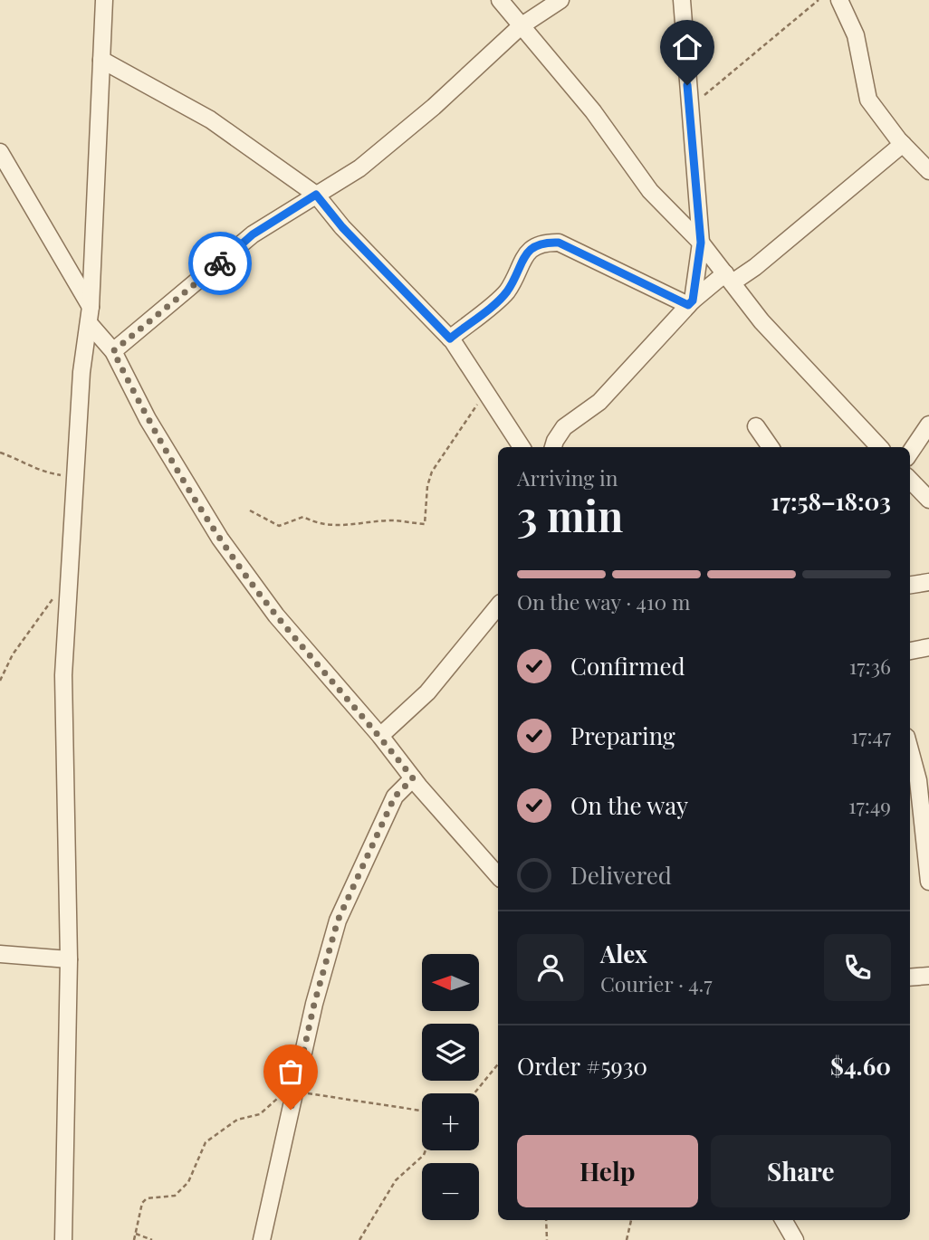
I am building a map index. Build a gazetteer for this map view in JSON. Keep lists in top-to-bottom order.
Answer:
{
  "north": "left",
  "page": {
    "heading": ["3 min", "Arriving in", "17:58–18:03"],
    "panel": [
      "Alex",
      "Courier · 4.7",
      "Order #5930",
      "$4.60"
    ],
    "bar": "On the way · 410 m",
    "list": [
      ["Confirmed", "17:36"],
      ["Preparing", "17:47"],
      ["On the way", "17:49"],
      "Delivered"
    ],
    "map_buttons": ["+", "−"],
    "buttons": ["Help", "Share"]
  }
}
